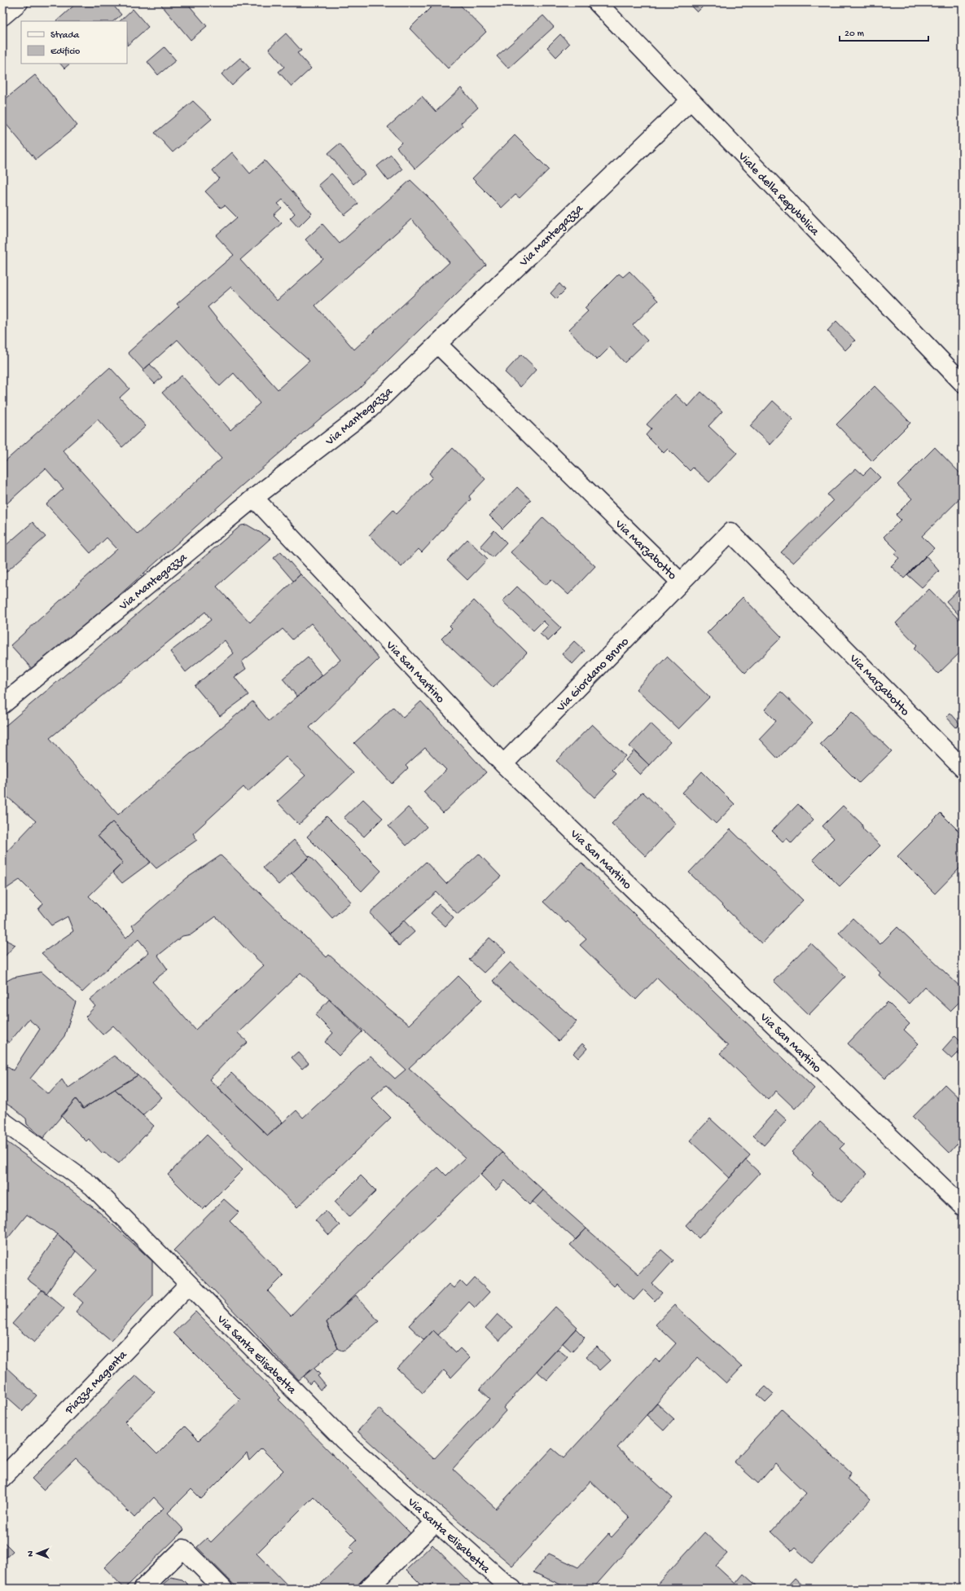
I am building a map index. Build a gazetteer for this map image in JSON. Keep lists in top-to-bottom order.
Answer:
{
  "streets": {
    "street": [
      "Viale della Repubblica",
      "Via Mantegazza",
      "Via Marzabotto",
      "Via San Martino",
      "Via Giordano Bruno",
      "Via Santa Elisabetta",
      "Piazza Magenta"
    ]
  },
  "crossings": [
    ["Viale della Repubblica", "Via Mantegazza"],
    ["Via Mantegazza", "Via Marzabotto"],
    ["Via Mantegazza", "Via San Martino"],
    ["Via Marzabotto", "Via Giordano Bruno"],
    ["Via San Martino", "Via Giordano Bruno"],
    ["Via Santa Elisabetta", "Piazza Magenta"]
  ],
  "legend": ["Strada", "Edificio"],
  "scale_bar": "20 m",
  "north": "left"
}
